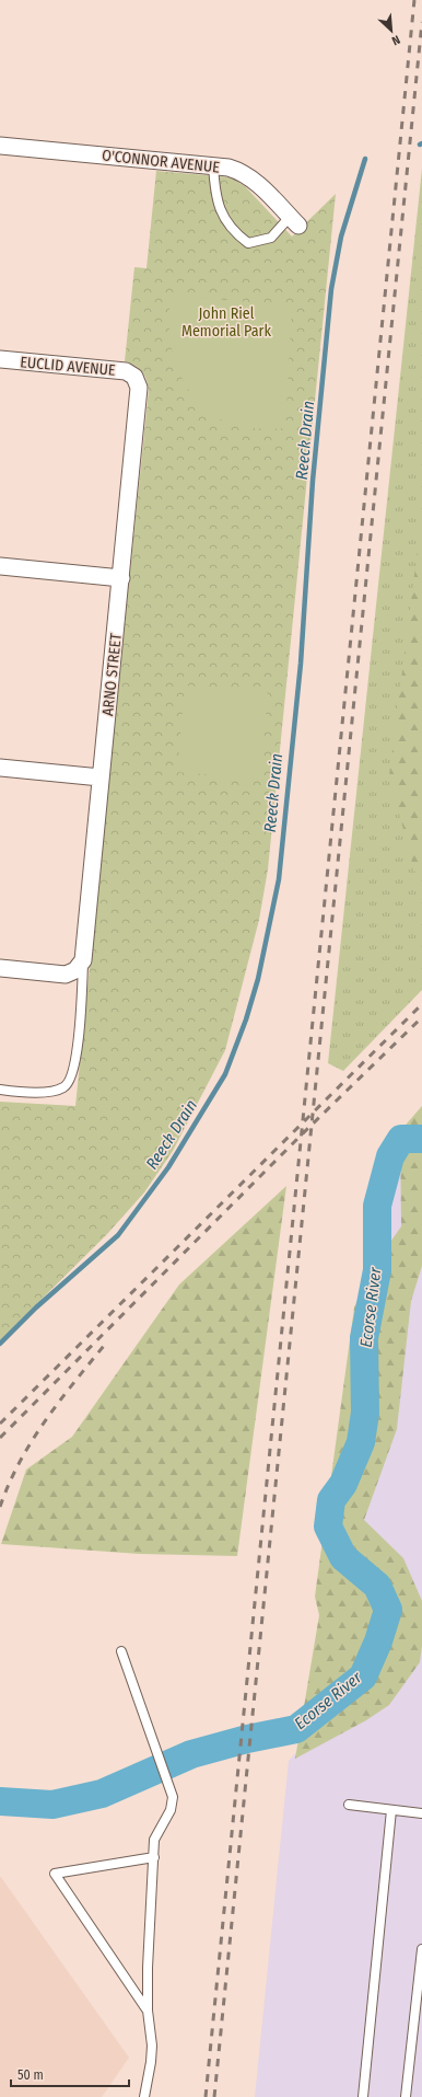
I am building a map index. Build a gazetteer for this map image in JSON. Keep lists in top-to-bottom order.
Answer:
{
  "streets": {
    "street": ["O'CONNOR AVENUE", "EUCLID AVENUE", "ARNO STREET"]
  },
  "crossings": [
    ["EUCLID AVENUE", "ARNO STREET"]
  ],
  "water": ["Reeck Drain", "Ecorse River"],
  "parks": ["John Riel Memorial Park"],
  "scale_bar": "50 m",
  "north": "bottom right"
}
